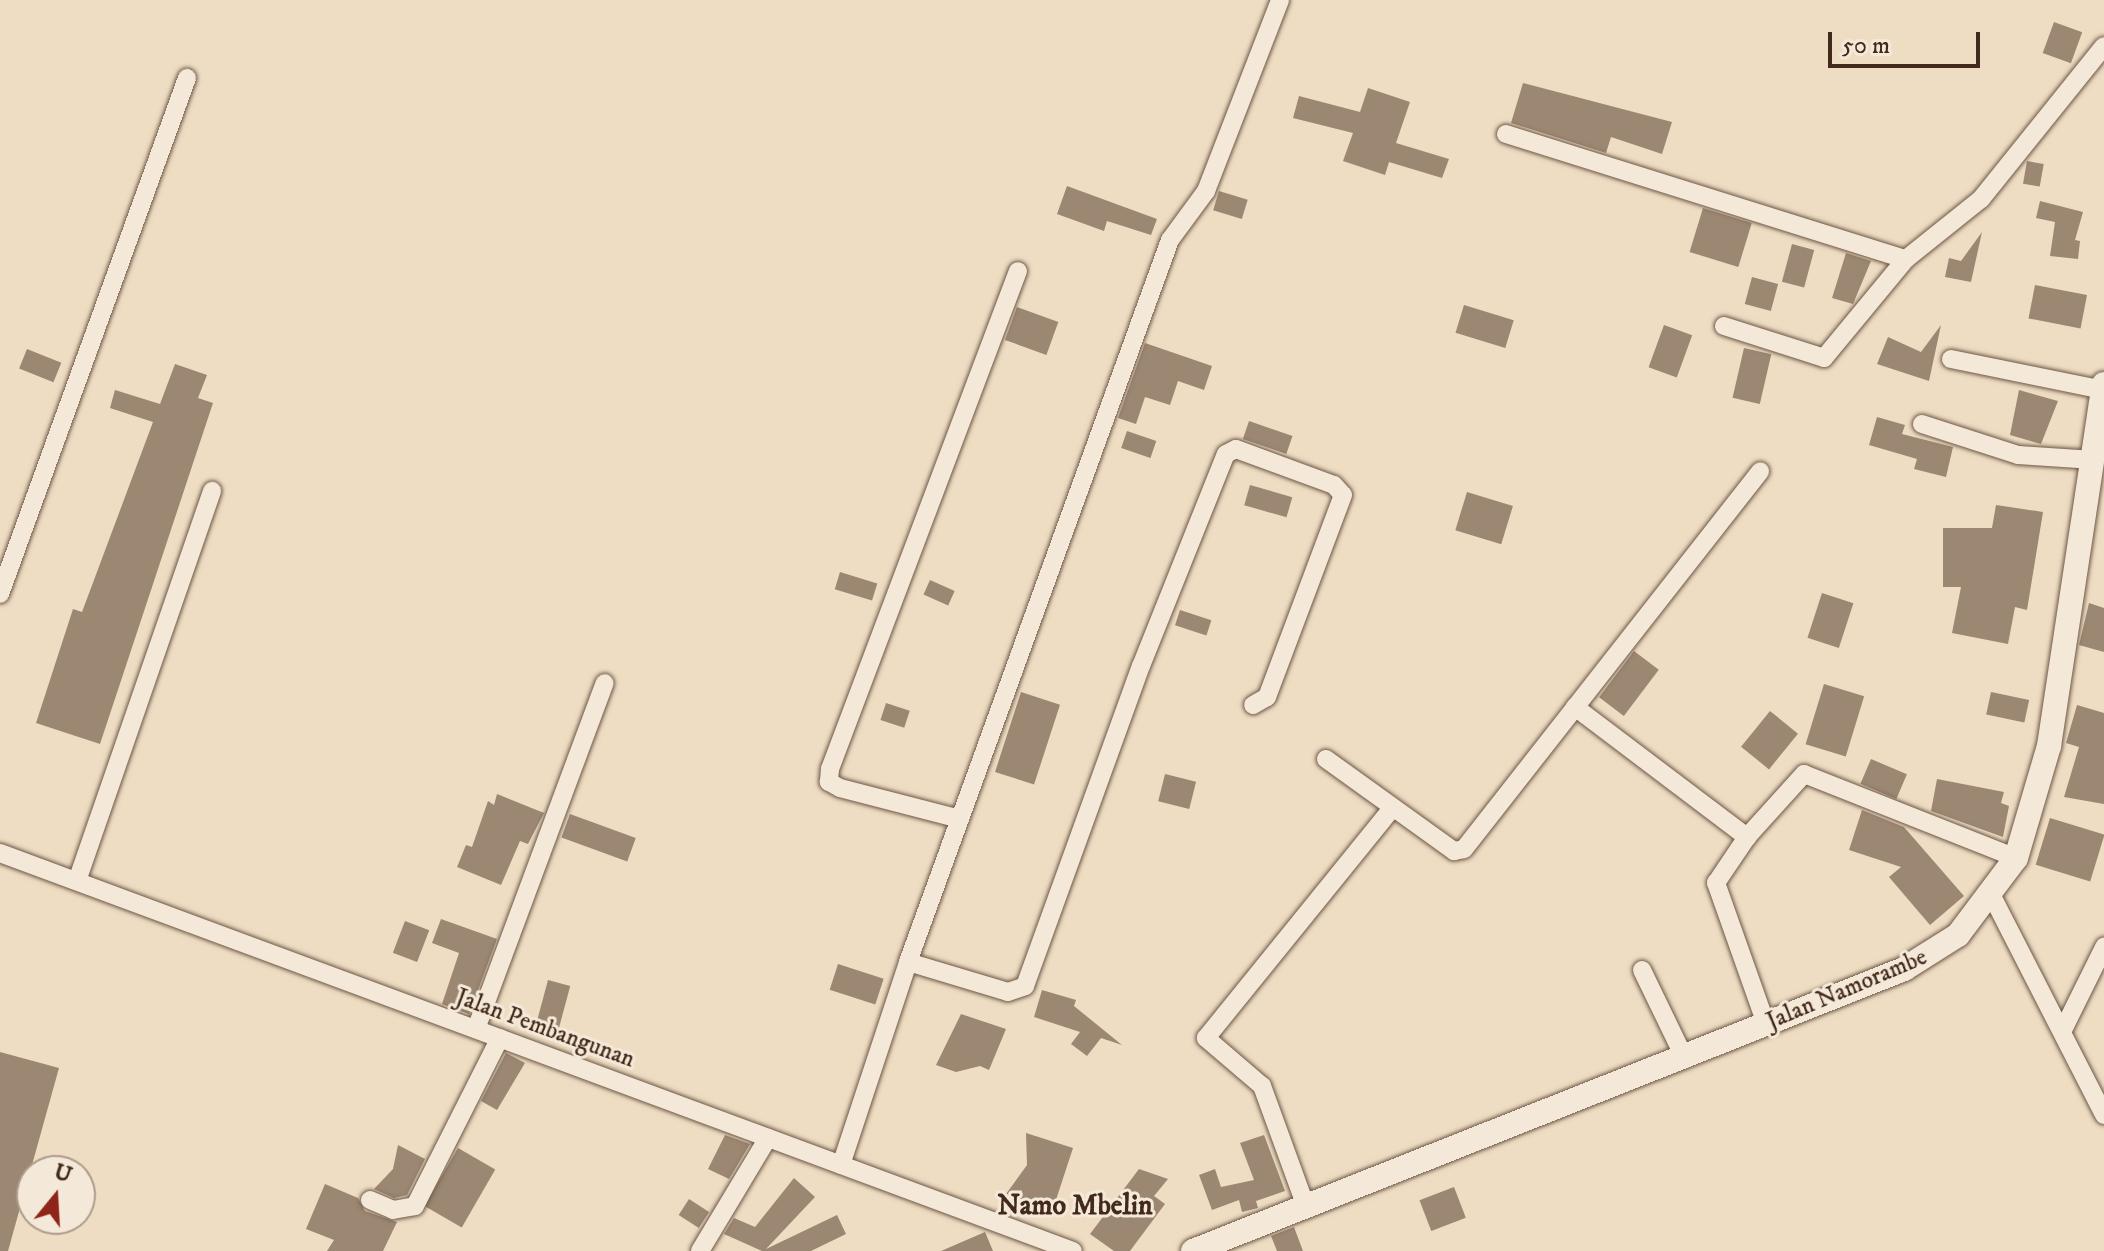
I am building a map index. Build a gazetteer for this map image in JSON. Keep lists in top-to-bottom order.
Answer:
{
  "streets": {
    "main road": ["Jalan Namorambe"],
    "street": ["Jalan Pembangunan"]
  },
  "districts": ["Namo Mbelin"],
  "scale_bar": "50 m",
  "north": "top"
}
